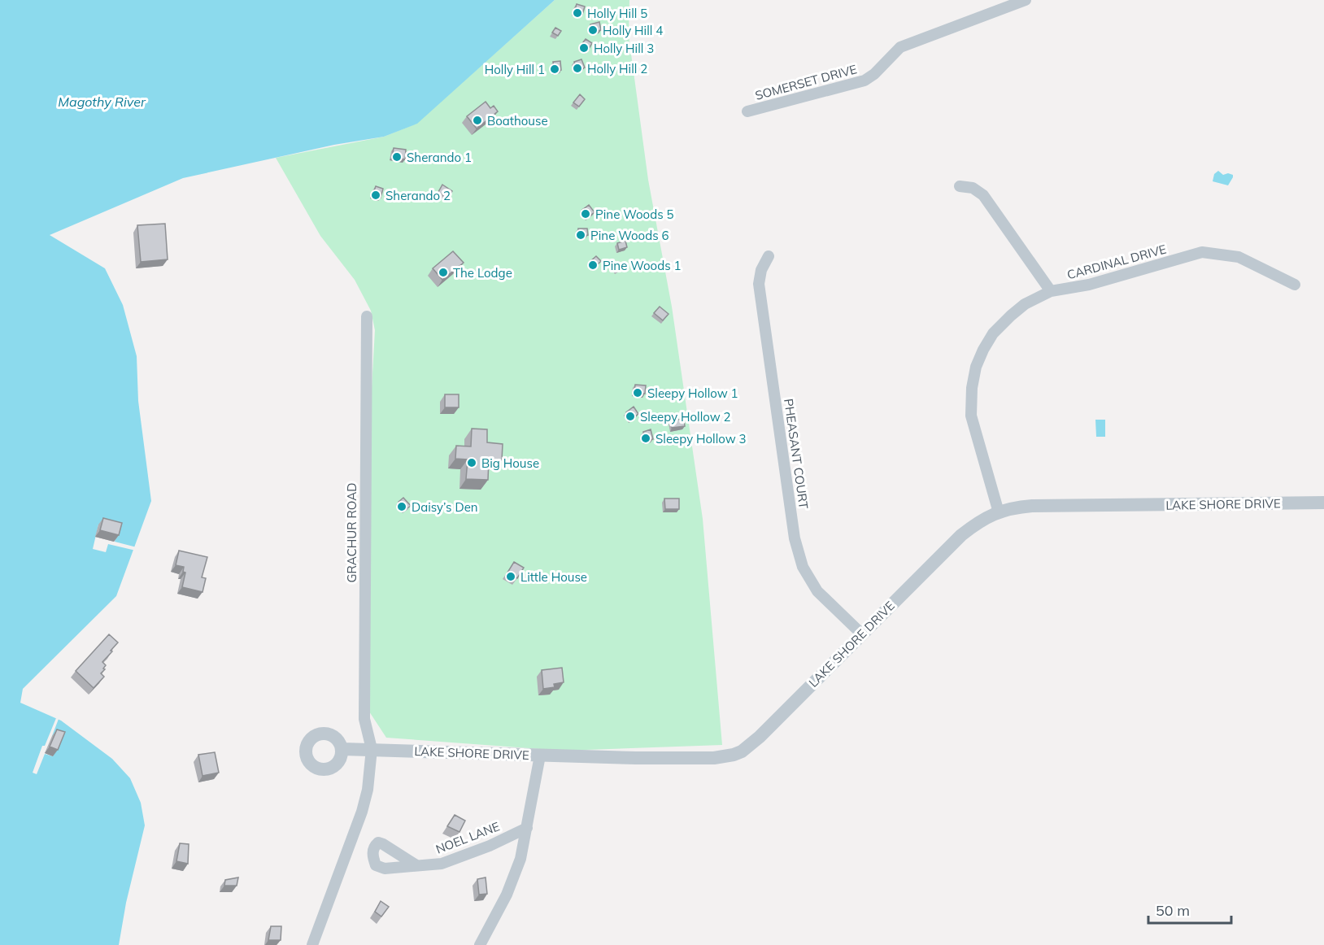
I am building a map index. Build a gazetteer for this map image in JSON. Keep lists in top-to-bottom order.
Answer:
{
  "streets": {
    "street": [
      "SOMERSET DRIVE",
      "CARDINAL DRIVE",
      "PHEASANT COURT",
      "LAKE SHORE DRIVE",
      "GRACHUR ROAD",
      "NOEL LANE"
    ]
  },
  "crossings": [
    ["CARDINAL DRIVE", "LAKE SHORE DRIVE"],
    ["PHEASANT COURT", "LAKE SHORE DRIVE"],
    ["LAKE SHORE DRIVE", "GRACHUR ROAD"]
  ],
  "water": ["Magothy River"],
  "places": [
    "Holly Hill 5",
    "Holly Hill 4",
    "Holly Hill 3",
    "Holly Hill 2",
    "Holly Hill 1",
    "Boathouse",
    "Sherando 1",
    "Sherando 2",
    "Pine Woods 5",
    "Pine Woods 6",
    "Pine Woods 1",
    "The Lodge",
    "Sleepy Hollow 1",
    "Sleepy Hollow 2",
    "Sleepy Hollow 3",
    "Big House",
    "Daisy’s Den",
    "Little House"
  ],
  "scale_bar": "50 m"
}
